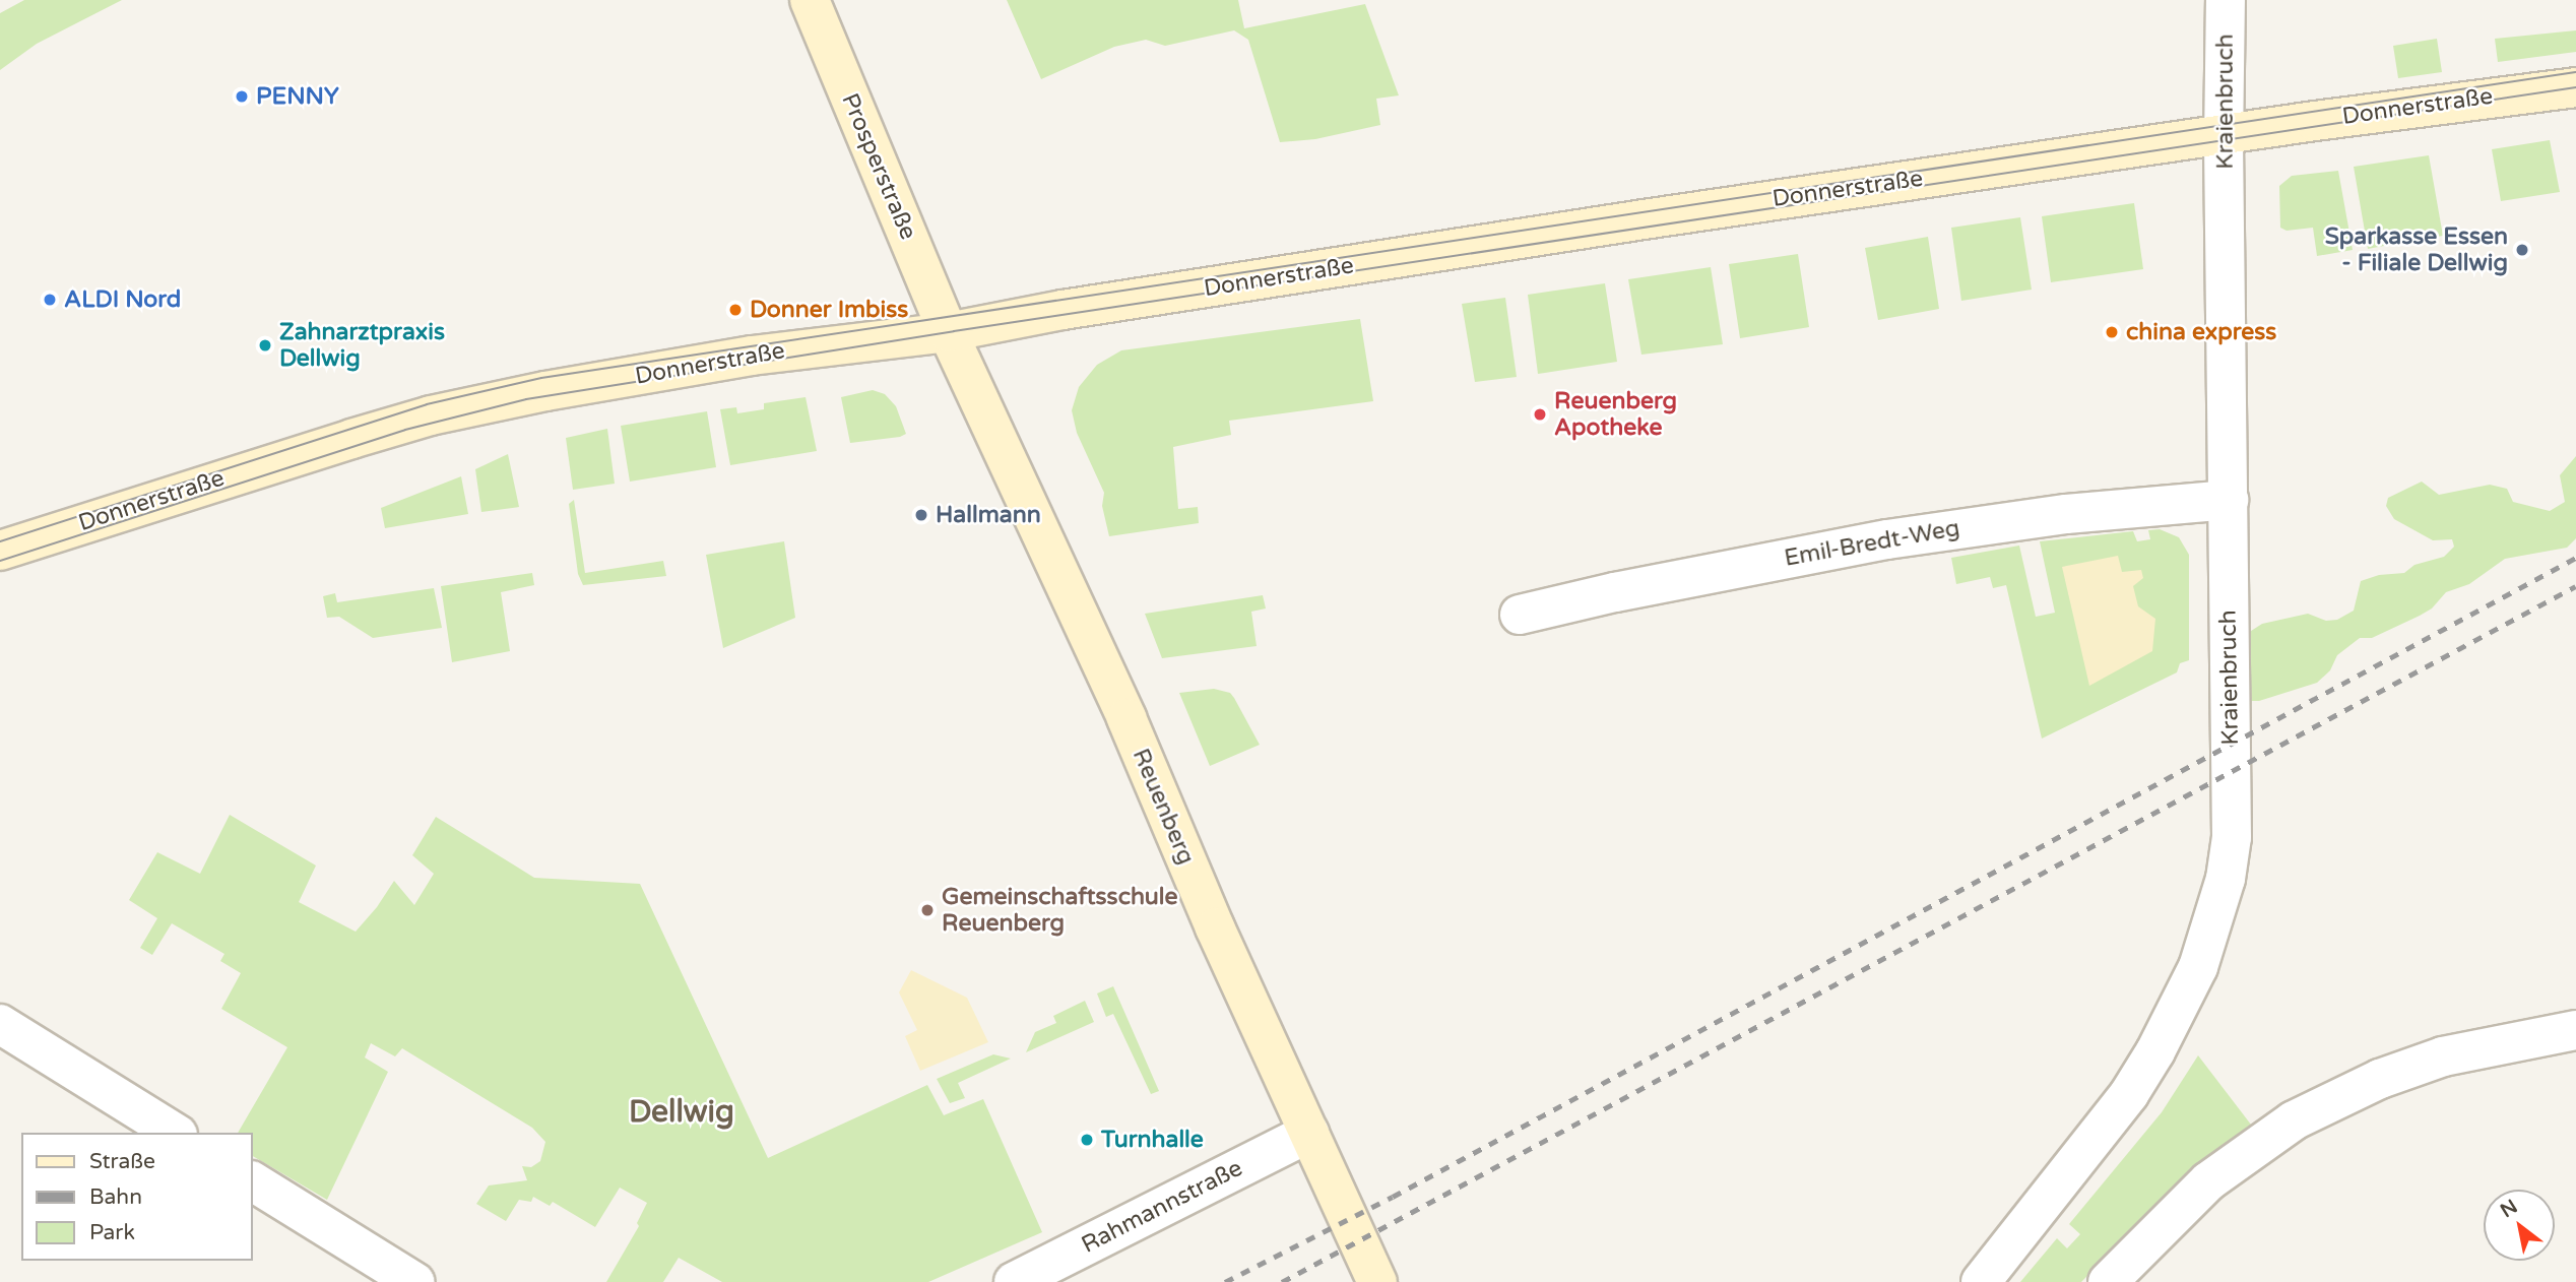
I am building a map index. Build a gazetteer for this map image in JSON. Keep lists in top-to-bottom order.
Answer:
{
  "streets": {
    "main road": ["Donnerstraße", "Prosperstraße", "Reuenberg"],
    "street": ["Kraienbruch", "Emil-Bredt-Weg", "Rahmannstraße"]
  },
  "crossings": [
    ["Kraienbruch", "Donnerstraße"],
    ["Kraienbruch", "Emil-Bredt-Weg"],
    ["Donnerstraße", "Prosperstraße"],
    ["Donnerstraße", "Reuenberg"],
    ["Prosperstraße", "Reuenberg"],
    ["Reuenberg", "Rahmannstraße"]
  ],
  "districts": ["Dellwig"],
  "places": [
    "PENNY",
    "Sparkasse Essen - Filiale Dellwig",
    "ALDI Nord",
    "Donner Imbiss",
    "china express",
    "Zahnarztpraxis Dellwig",
    "Reuenberg Apotheke",
    "Hallmann",
    "Gemeinschaftsschule Reuenberg",
    "Turnhalle"
  ],
  "legend": ["Straße", "Bahn", "Park"],
  "north": "top left"
}
